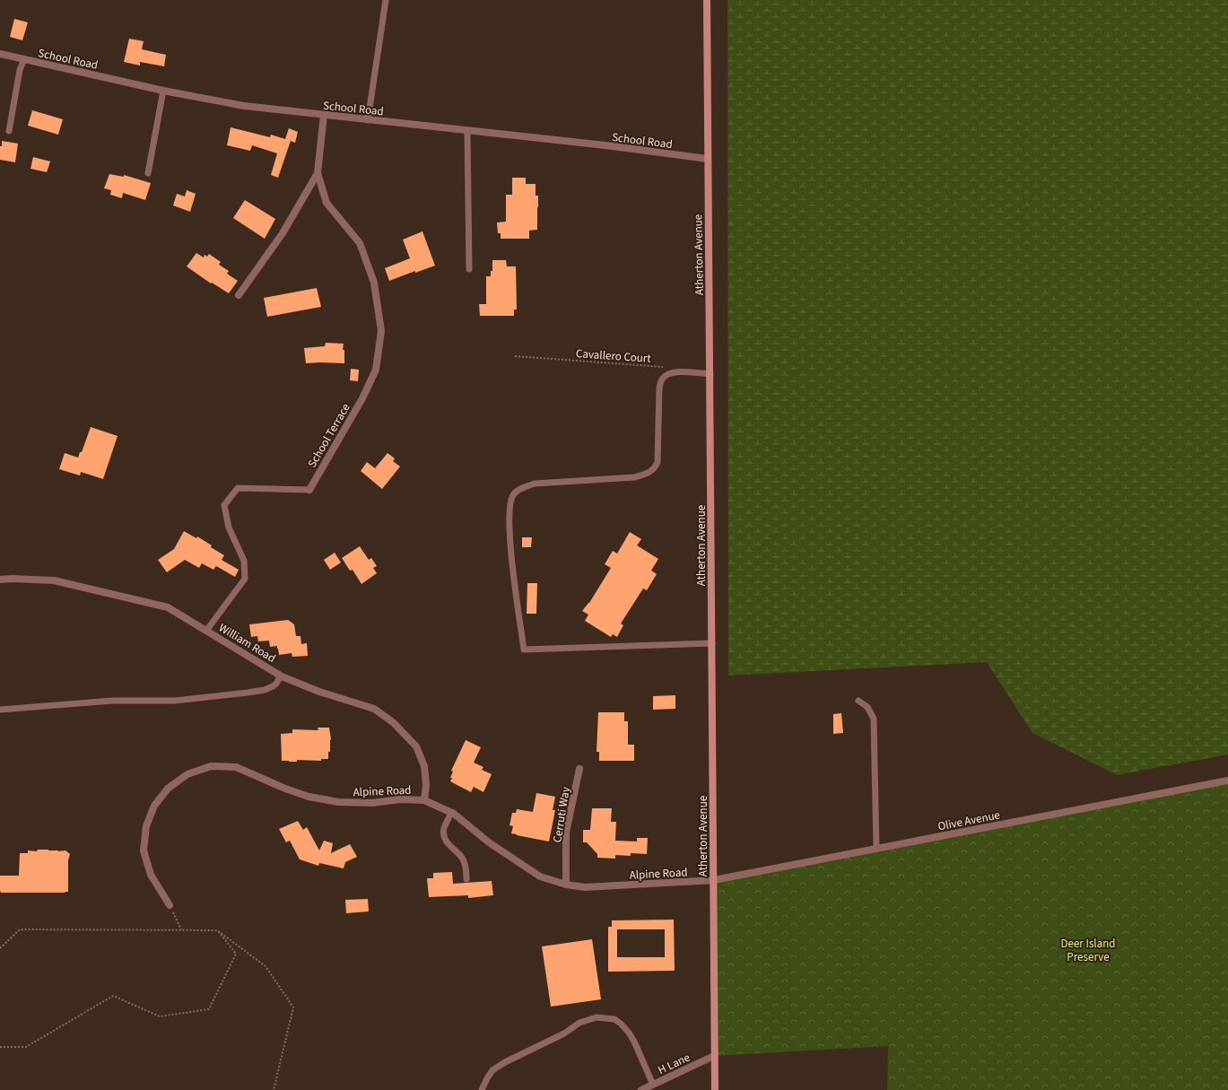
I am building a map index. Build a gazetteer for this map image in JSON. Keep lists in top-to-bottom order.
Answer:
{
  "streets": {
    "main road": ["Atherton Avenue"],
    "street": [
      "School Road",
      "School Terrace",
      "William Road",
      "Alpine Road",
      "Cerruti Way",
      "Olive Avenue",
      "H Lane"
    ],
    "path": ["Cavallero Court"]
  },
  "crossings": [
    ["School Road", "Atherton Avenue"],
    ["School Road", "School Terrace"],
    ["Atherton Avenue", "Alpine Road"],
    ["Atherton Avenue", "Olive Avenue"],
    ["Atherton Avenue", "H Lane"],
    ["School Terrace", "William Road"],
    ["William Road", "Alpine Road"],
    ["Alpine Road", "Cerruti Way"],
    ["Alpine Road", "Olive Avenue"]
  ],
  "parks": ["Deer Island Preserve"]
}
